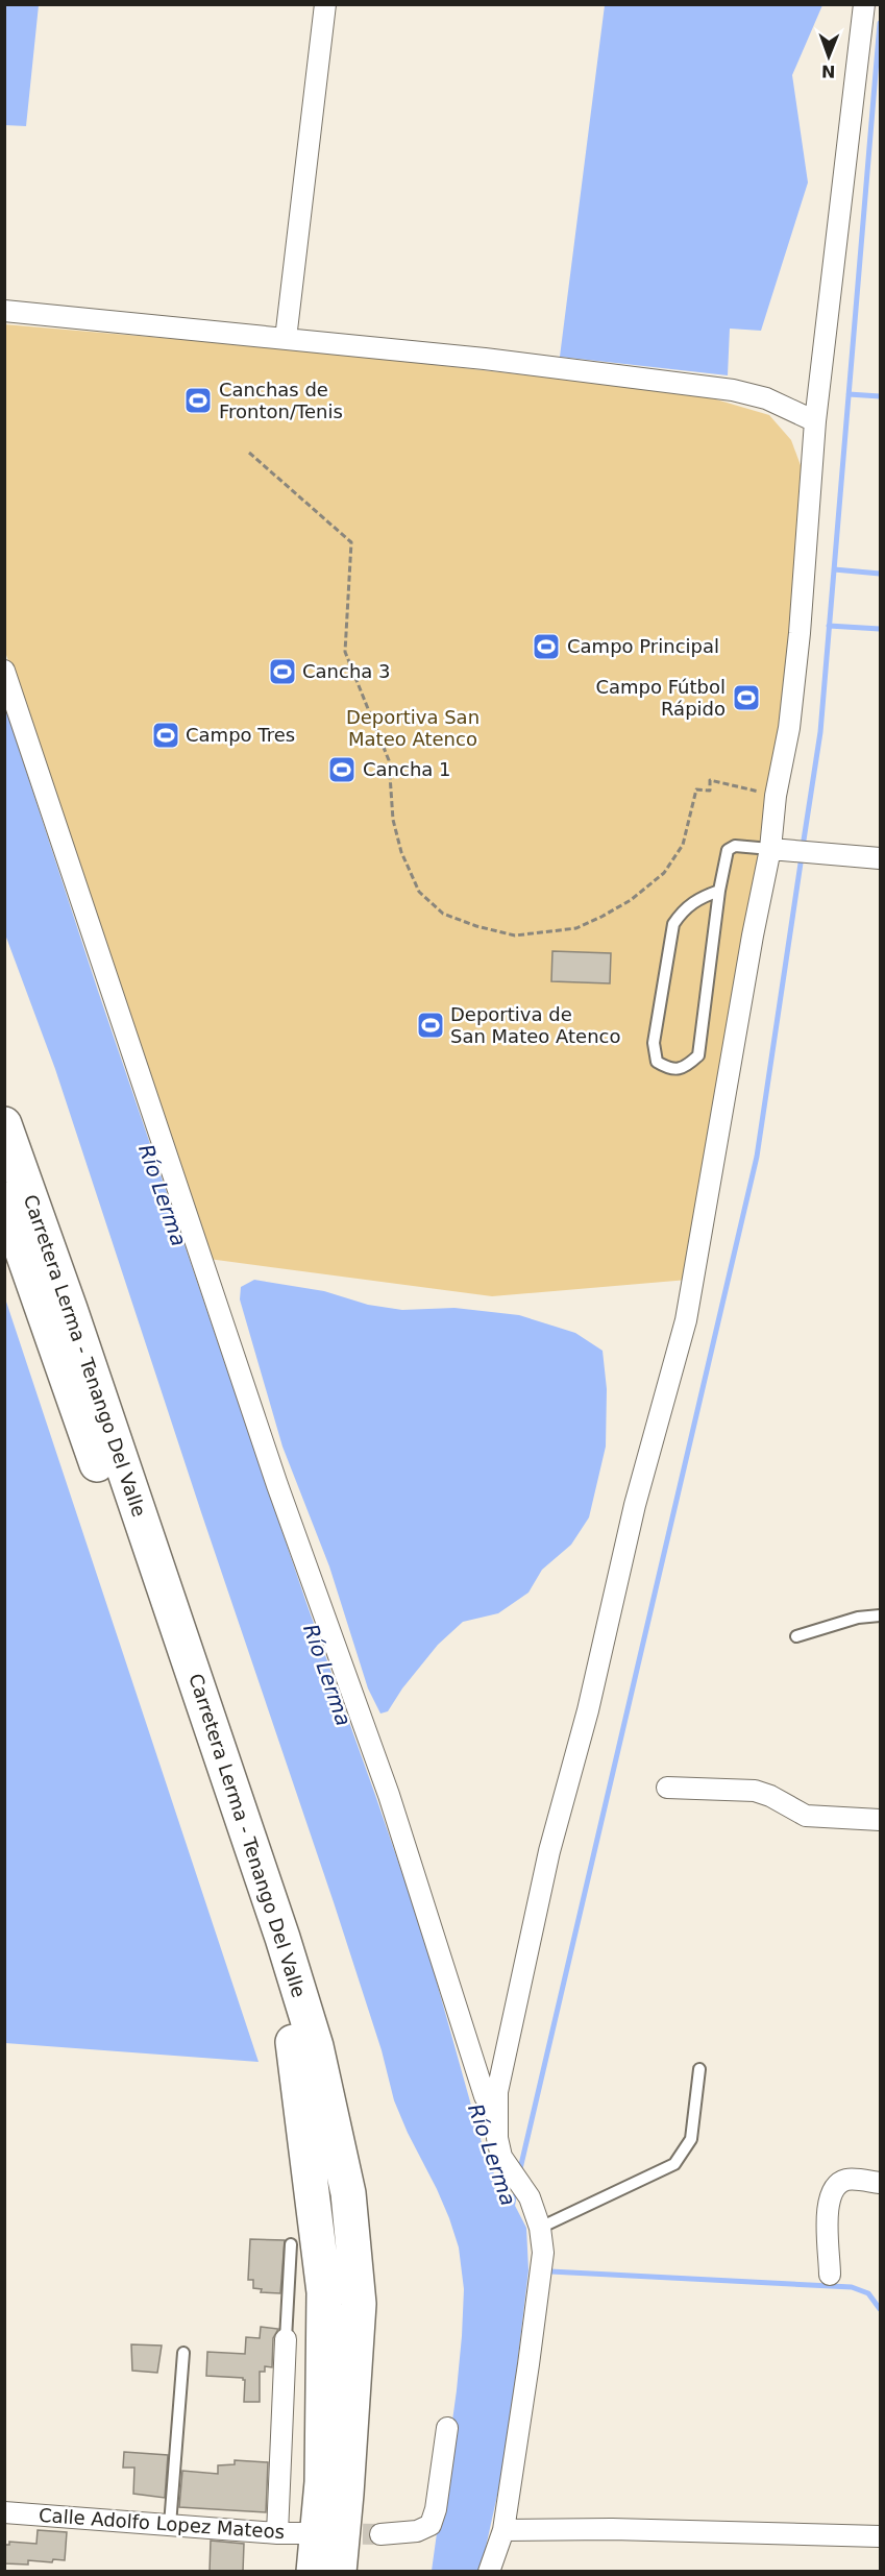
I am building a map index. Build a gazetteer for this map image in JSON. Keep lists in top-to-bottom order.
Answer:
{
  "streets": {
    "highway": ["Carretera Lerma - Tenango Del Valle"],
    "street": ["Calle Adolfo Lopez Mateos"]
  },
  "water": ["Río Lerma"],
  "parks": ["Deportiva San Mateo Atenco"],
  "places": {
    "sports": [
      "Canchas de Fronton/Tenis",
      "Campo Principal",
      "Cancha 3",
      "Campo Fútbol Rápido",
      "Campo Tres",
      "Cancha 1",
      "Deportiva de San Mateo Atenco"
    ]
  },
  "north": "bottom"
}
